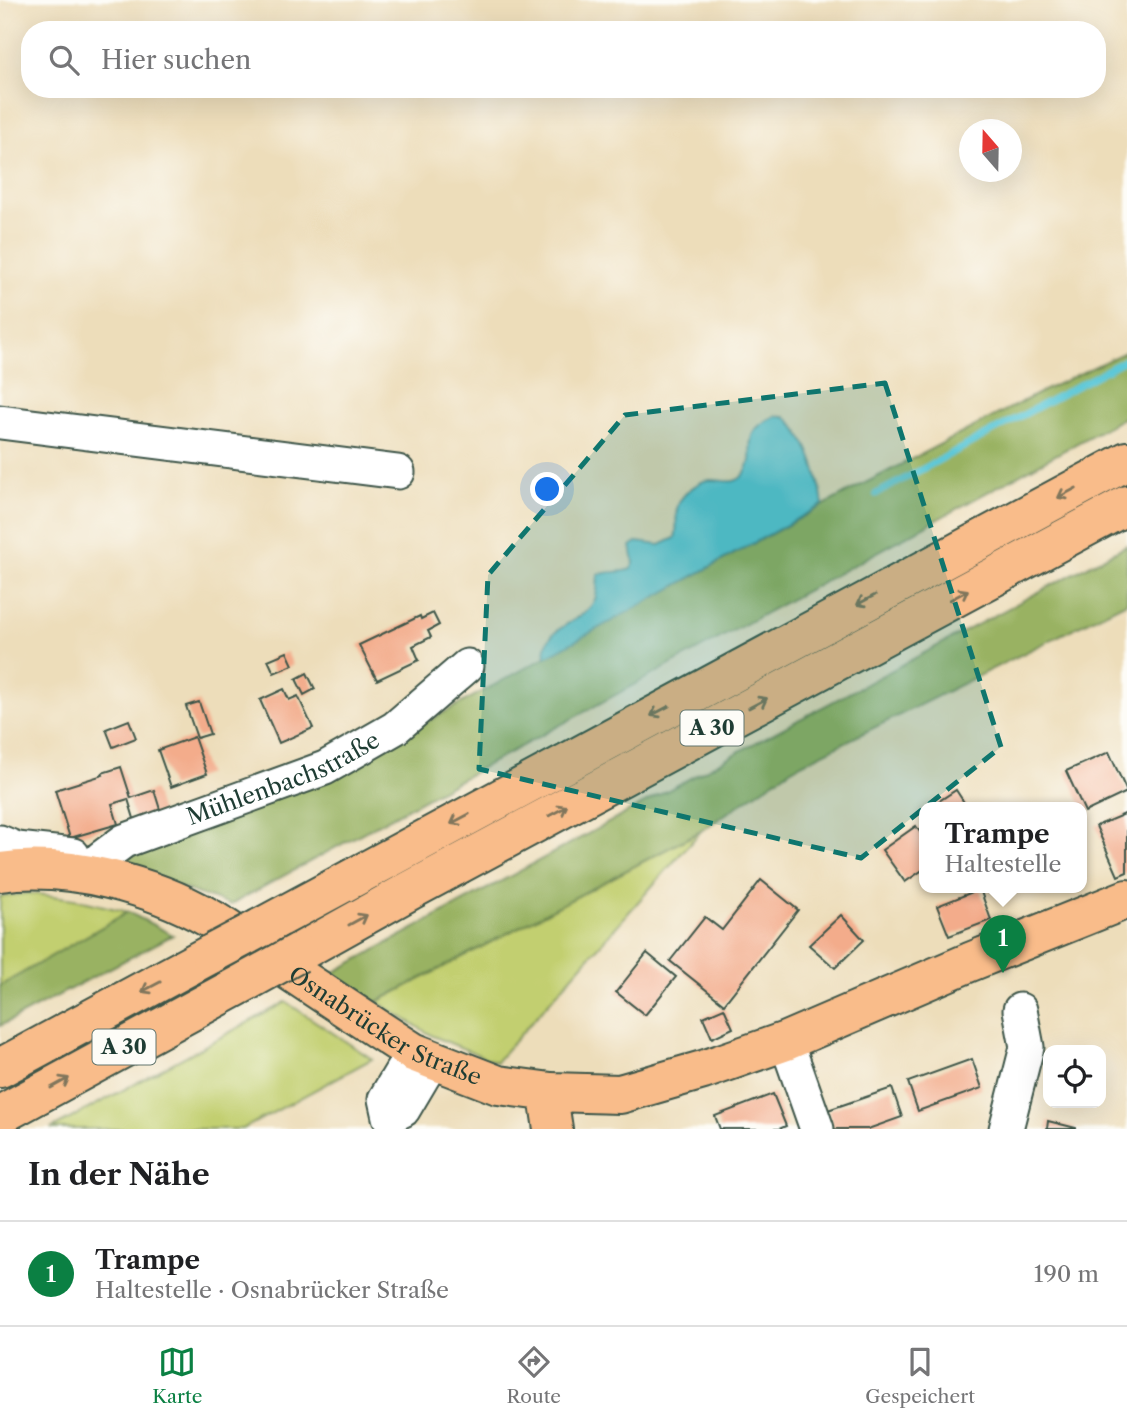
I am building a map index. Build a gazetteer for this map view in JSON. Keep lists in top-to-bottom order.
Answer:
{
  "streets": {
    "main road": ["A 30", "Osnabrücker Straße"],
    "street": ["Mühlenbachstraße"]
  },
  "crossings": [
    ["Mühlenbachstraße", "Osnabrücker Straße"]
  ],
  "north": "top",
  "page": {
    "search": "Hier suchen",
    "popup": ["Trampe", "Haltestelle"],
    "pins": "1",
    "heading": "In der Nähe",
    "list": [
      {
        "mark": "1",
        "name": "Trampe",
        "note": "Haltestelle · Osnabrücker Straße",
        "value": "190 m"
      }
    ],
    "nav": ["Karte", "Route", "Gespeichert"]
  }
}
